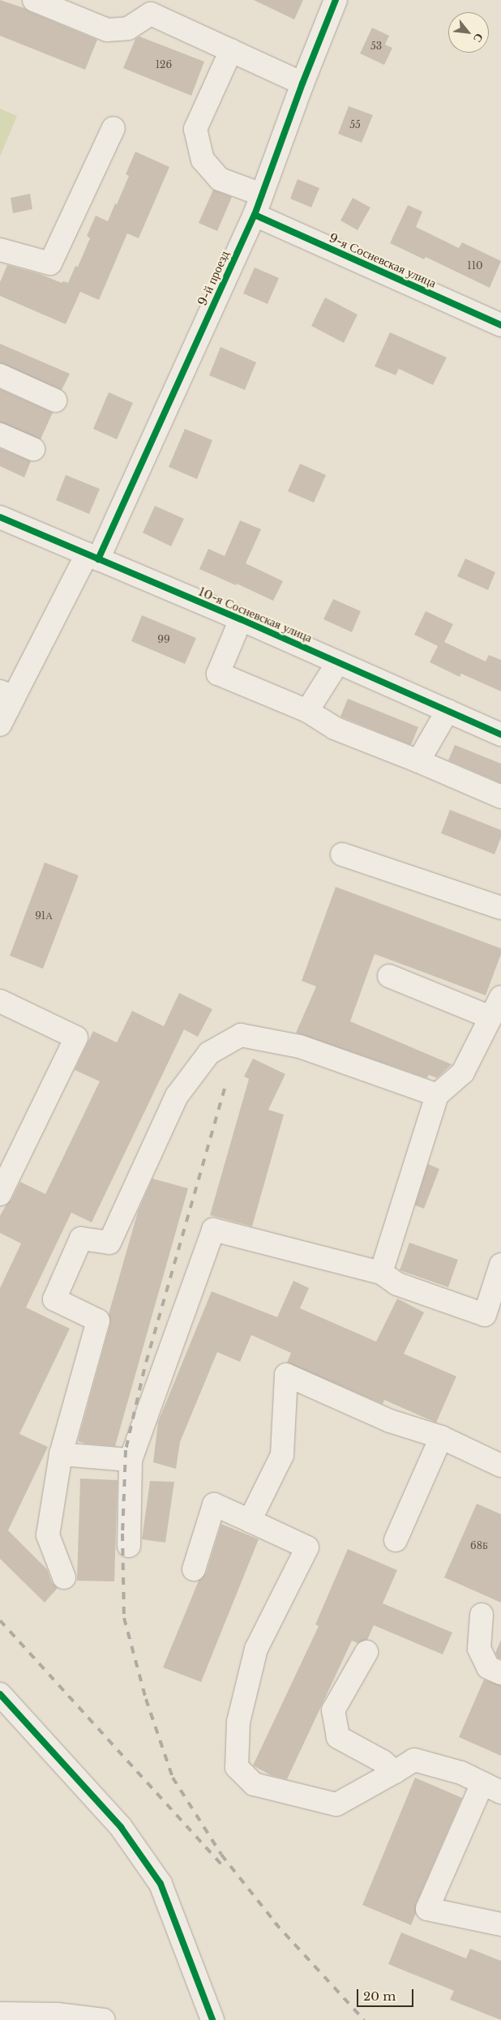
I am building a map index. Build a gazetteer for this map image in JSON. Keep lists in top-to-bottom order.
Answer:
{
  "streets": {
    "street": ["9-я Сосневская улица", "9-й проезд", "10-я Сосневская улица"]
  },
  "crossings": [
    ["9-я Сосневская улица", "9-й проезд"],
    ["9-й проезд", "10-я Сосневская улица"]
  ],
  "house_numbers": [
    "53",
    "126",
    "55",
    "110",
    "99",
    "91А",
    "68Б"
  ],
  "scale_bar": "20 m",
  "north": "bottom right"
}
